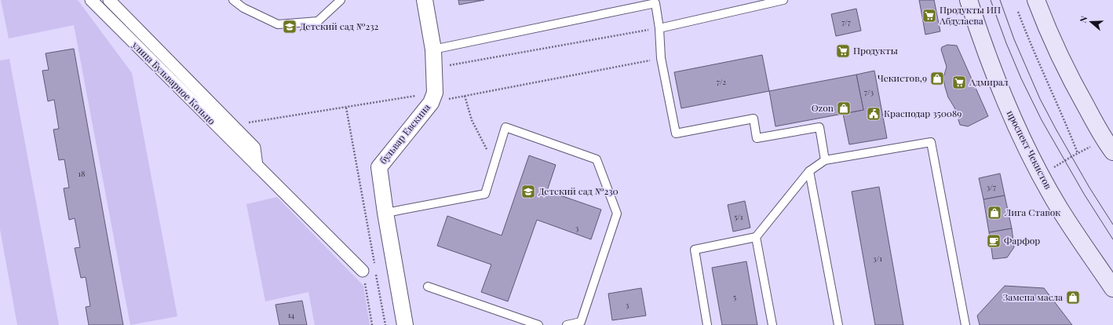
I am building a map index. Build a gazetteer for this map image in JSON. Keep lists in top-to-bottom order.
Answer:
{
  "streets": {
    "main road": ["проспект Чекистов"],
    "street": ["улица Бульварное Кольцо", "бульвар Евскина"]
  },
  "places": {
    "supermarket": ["Продукты ИП Абдулаева", "Продукты", "Адмирал"],
    "school or university": ["Детский сад №232", "Детский сад №230"],
    "shop": [
      "Чекистов,9",
      "Ozon",
      "Лига Ставок",
      "Замена масла"
    ],
    "public building": ["Краснодар 350089"],
    "cafe": ["Фарфор"]
  },
  "house_numbers": [
    "7/7",
    "7/2",
    "7/3",
    "18",
    "3/7",
    "5/1",
    "3",
    "3/1",
    "5",
    "3",
    "14"
  ],
  "north": "left"
}
